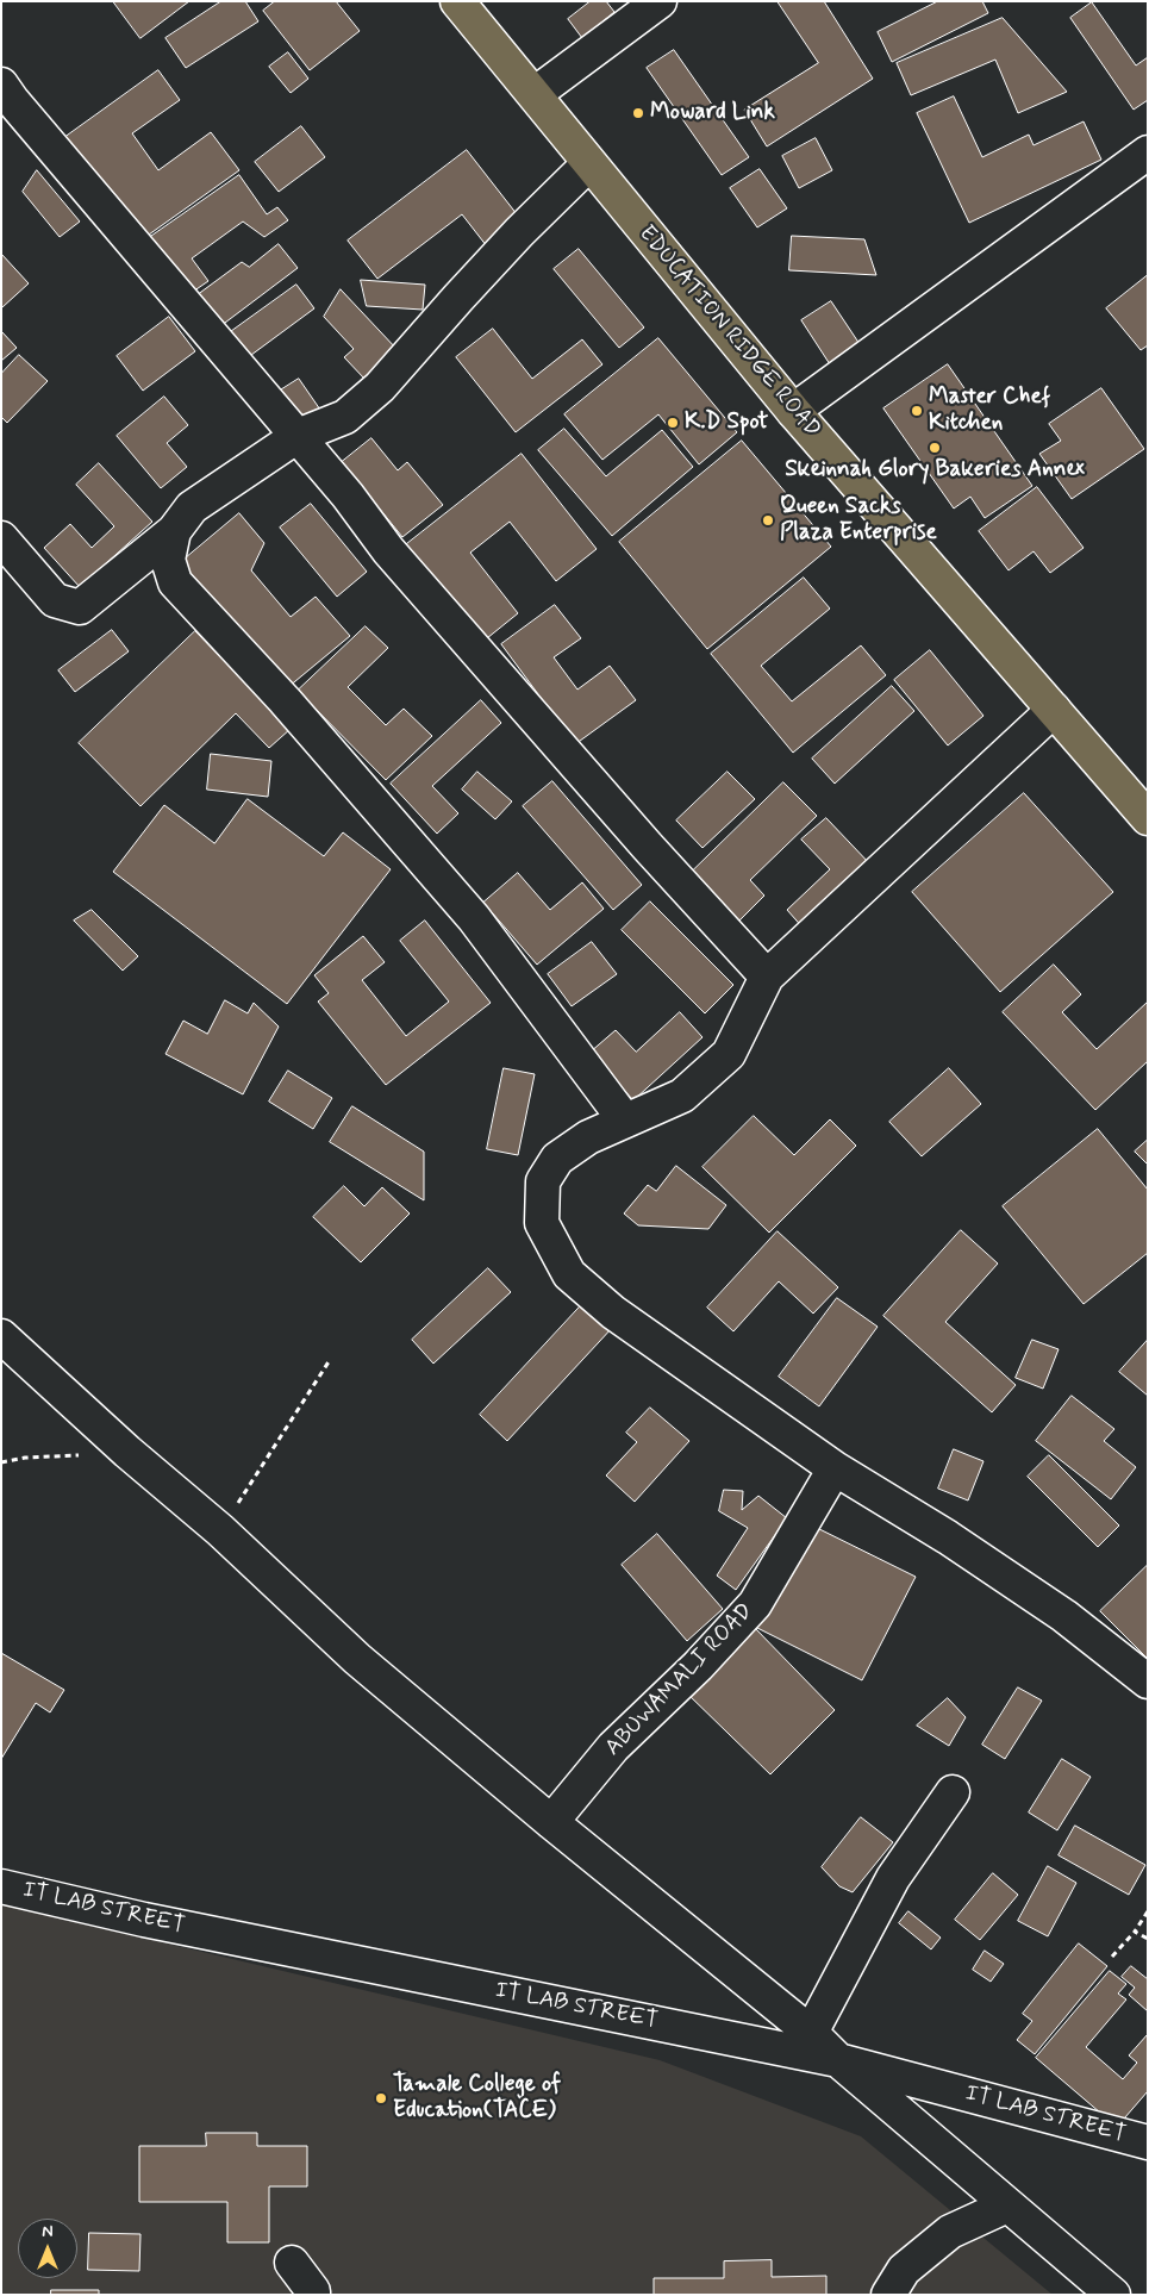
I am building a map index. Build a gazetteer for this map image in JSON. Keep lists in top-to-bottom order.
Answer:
{
  "streets": {
    "main road": ["EDUCATION RIDGE ROAD"],
    "street": ["ABUWAMALI ROAD", "IT LAB STREET"]
  },
  "places": [
    "Moward Link",
    "Master Chef Kitchen",
    "K.D Spot",
    "Skeinnah Glory Bakeries Annex",
    "Queen Sacks Plaza Enterprise",
    "Tamale College of Education(TACE)"
  ],
  "north": "top"
}
